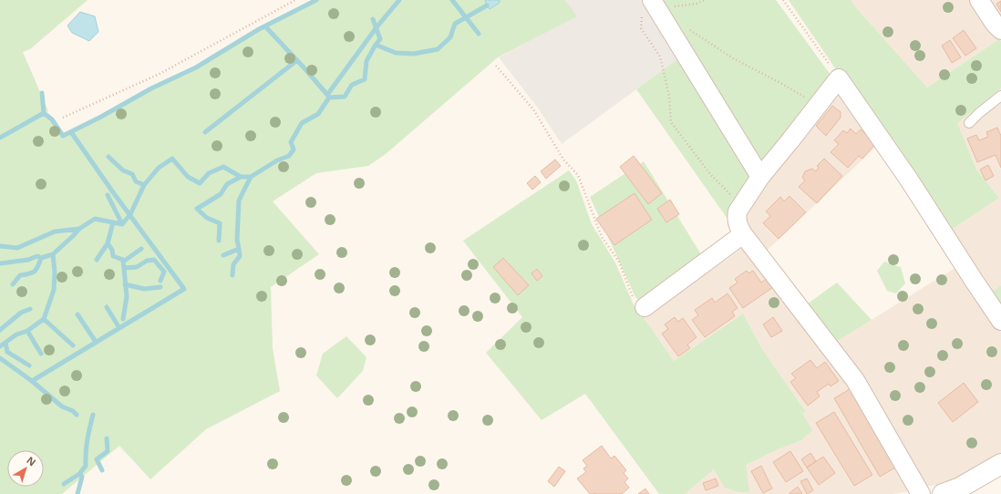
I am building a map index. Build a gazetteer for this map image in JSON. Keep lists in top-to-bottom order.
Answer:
{
  "north": "top right"
}
